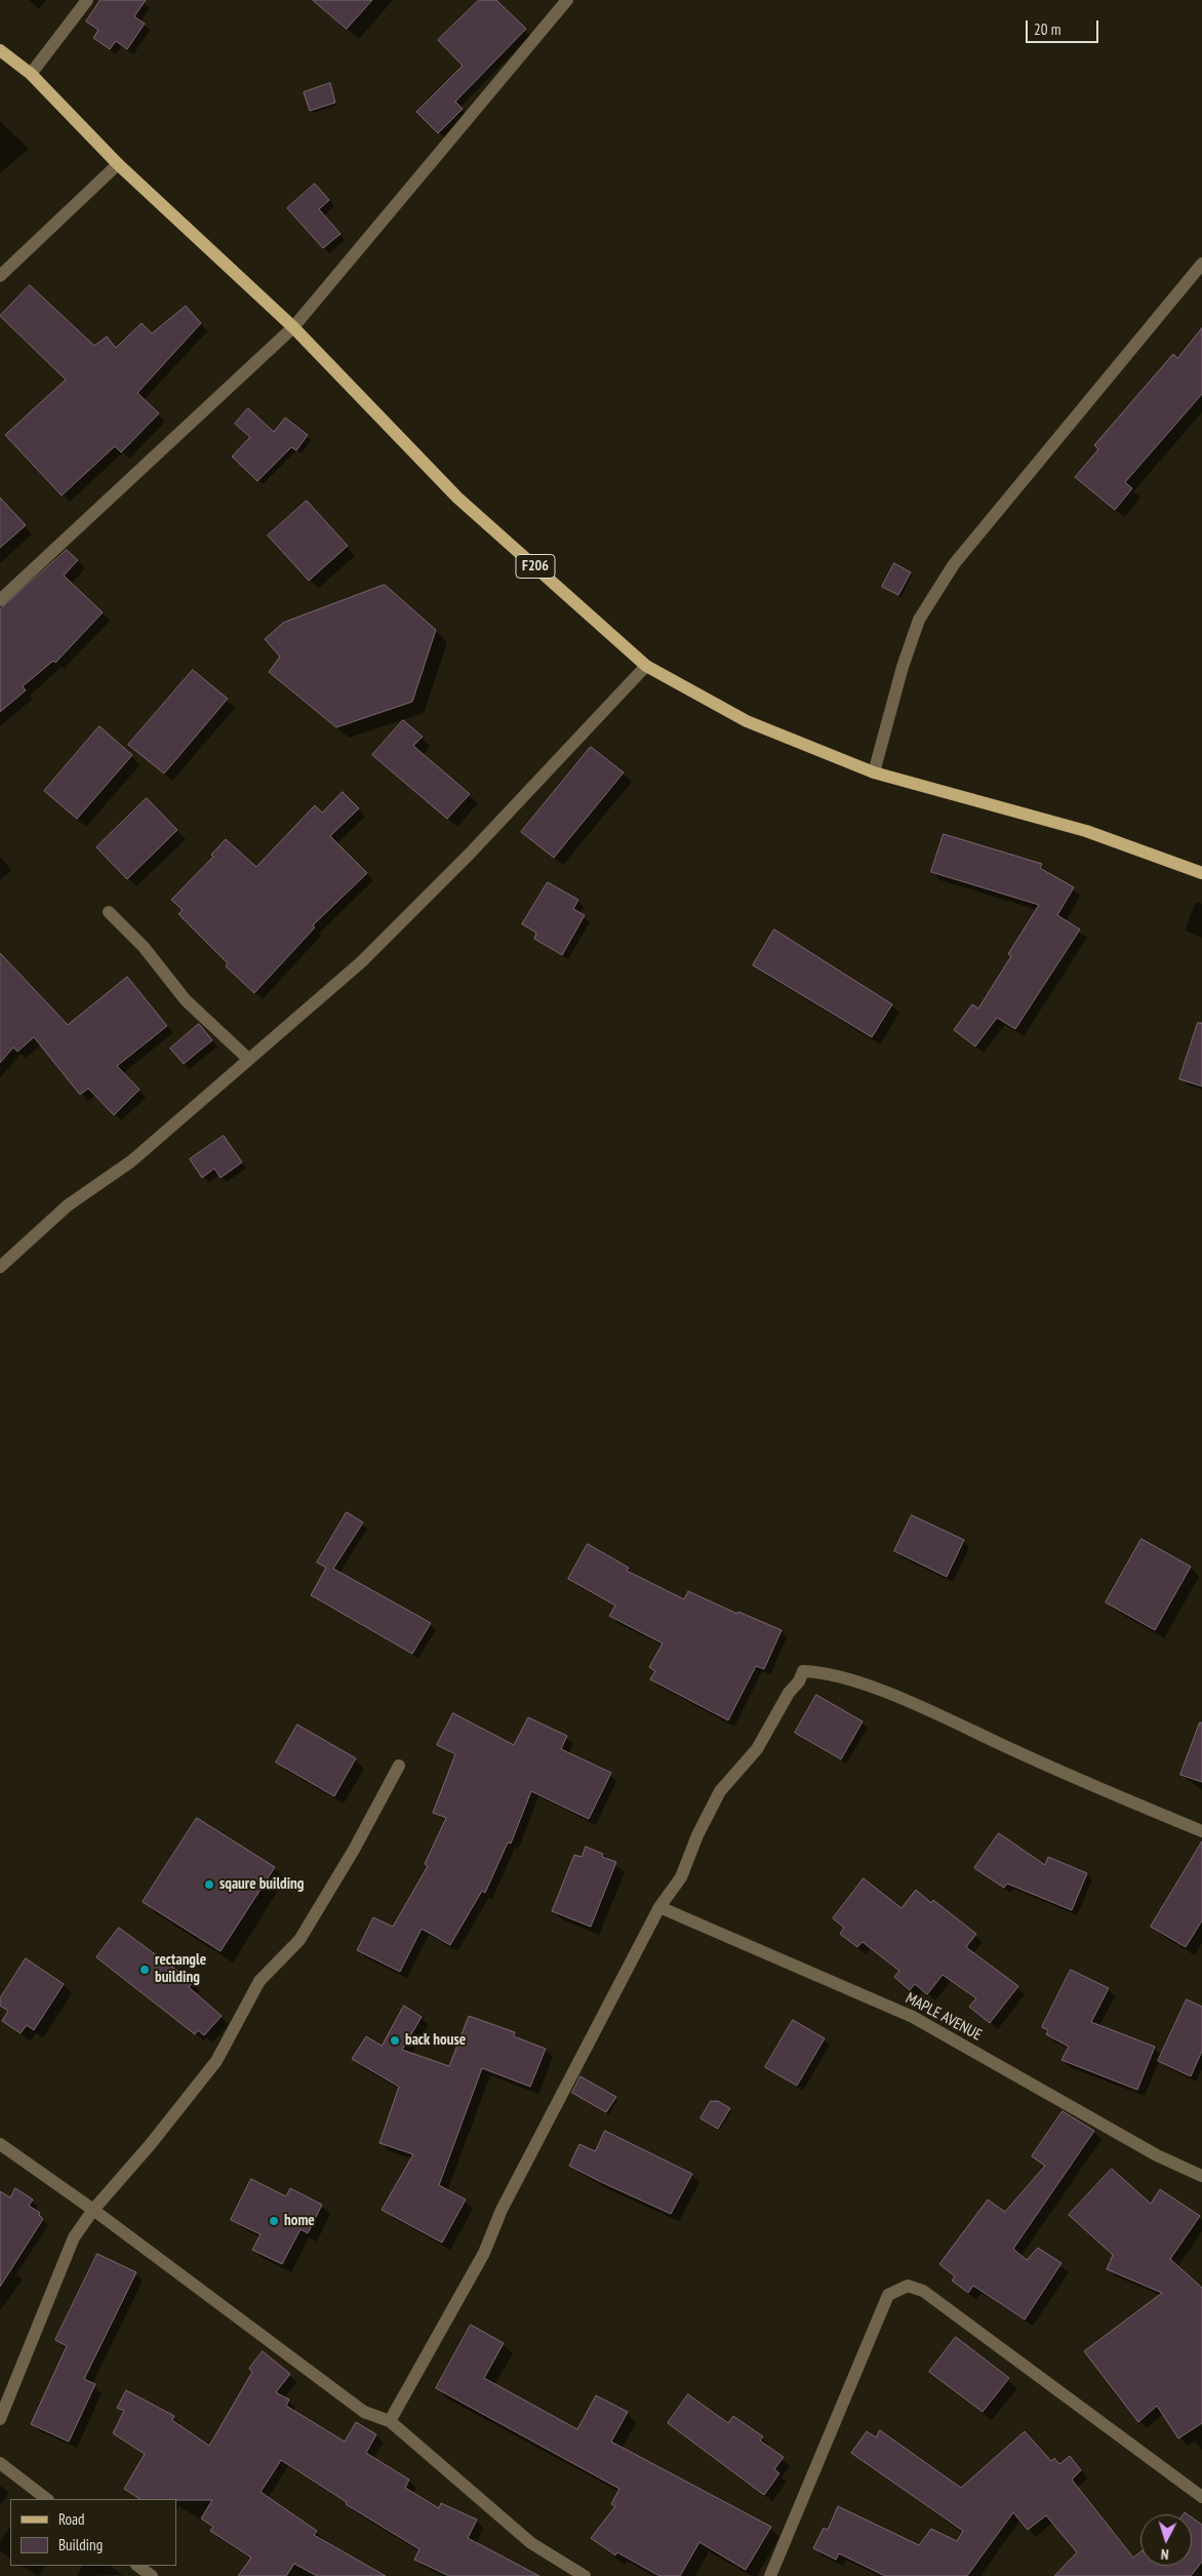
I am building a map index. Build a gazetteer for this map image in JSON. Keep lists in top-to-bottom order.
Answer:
{
  "streets": {
    "main road": ["F206"],
    "street": ["MAPLE AVENUE"]
  },
  "places": [
    "sqaure building",
    "rectangle building",
    "back house",
    "home"
  ],
  "legend": ["Road", "Building"],
  "scale_bar": "20 m",
  "north": "bottom"
}
